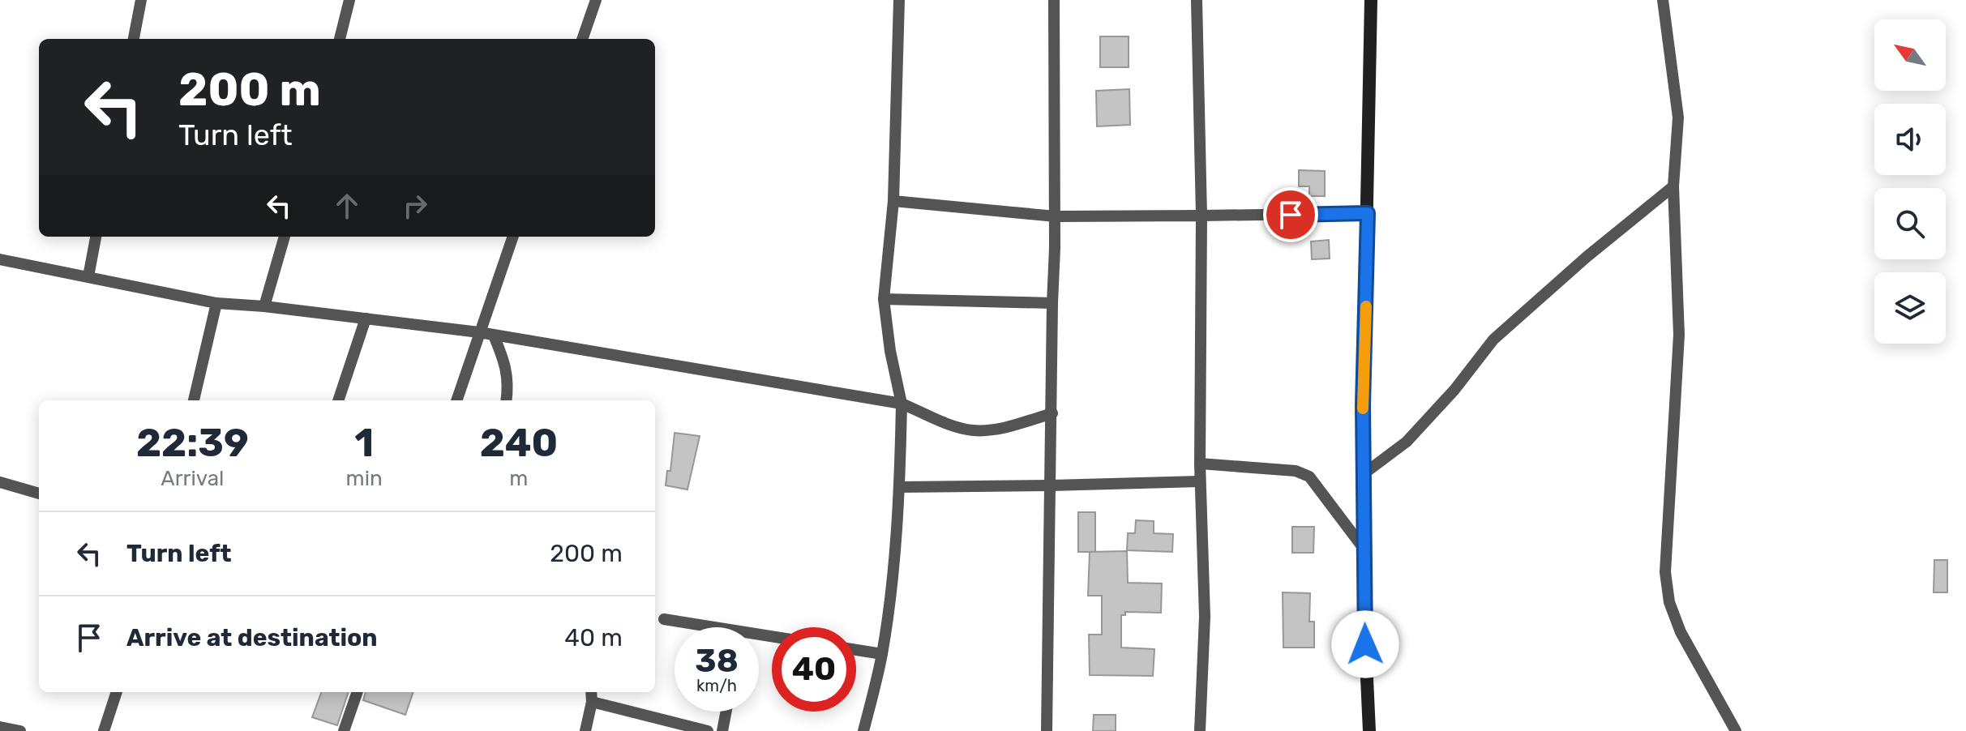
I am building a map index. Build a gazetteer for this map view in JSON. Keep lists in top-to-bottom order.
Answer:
{
  "north": "top left",
  "page": {
    "turn": ["200 m", "Turn left"],
    "eta": [
      "22:39",
      "Arrival",
      "1",
      "min",
      "240",
      "m"
    ],
    "list": [
      {
        "name": "Turn left",
        "value": "200 m"
      },
      {
        "name": "Arrive at destination",
        "value": "40 m"
      }
    ],
    "speed": "38 km/h",
    "limit": "40"
  }
}
